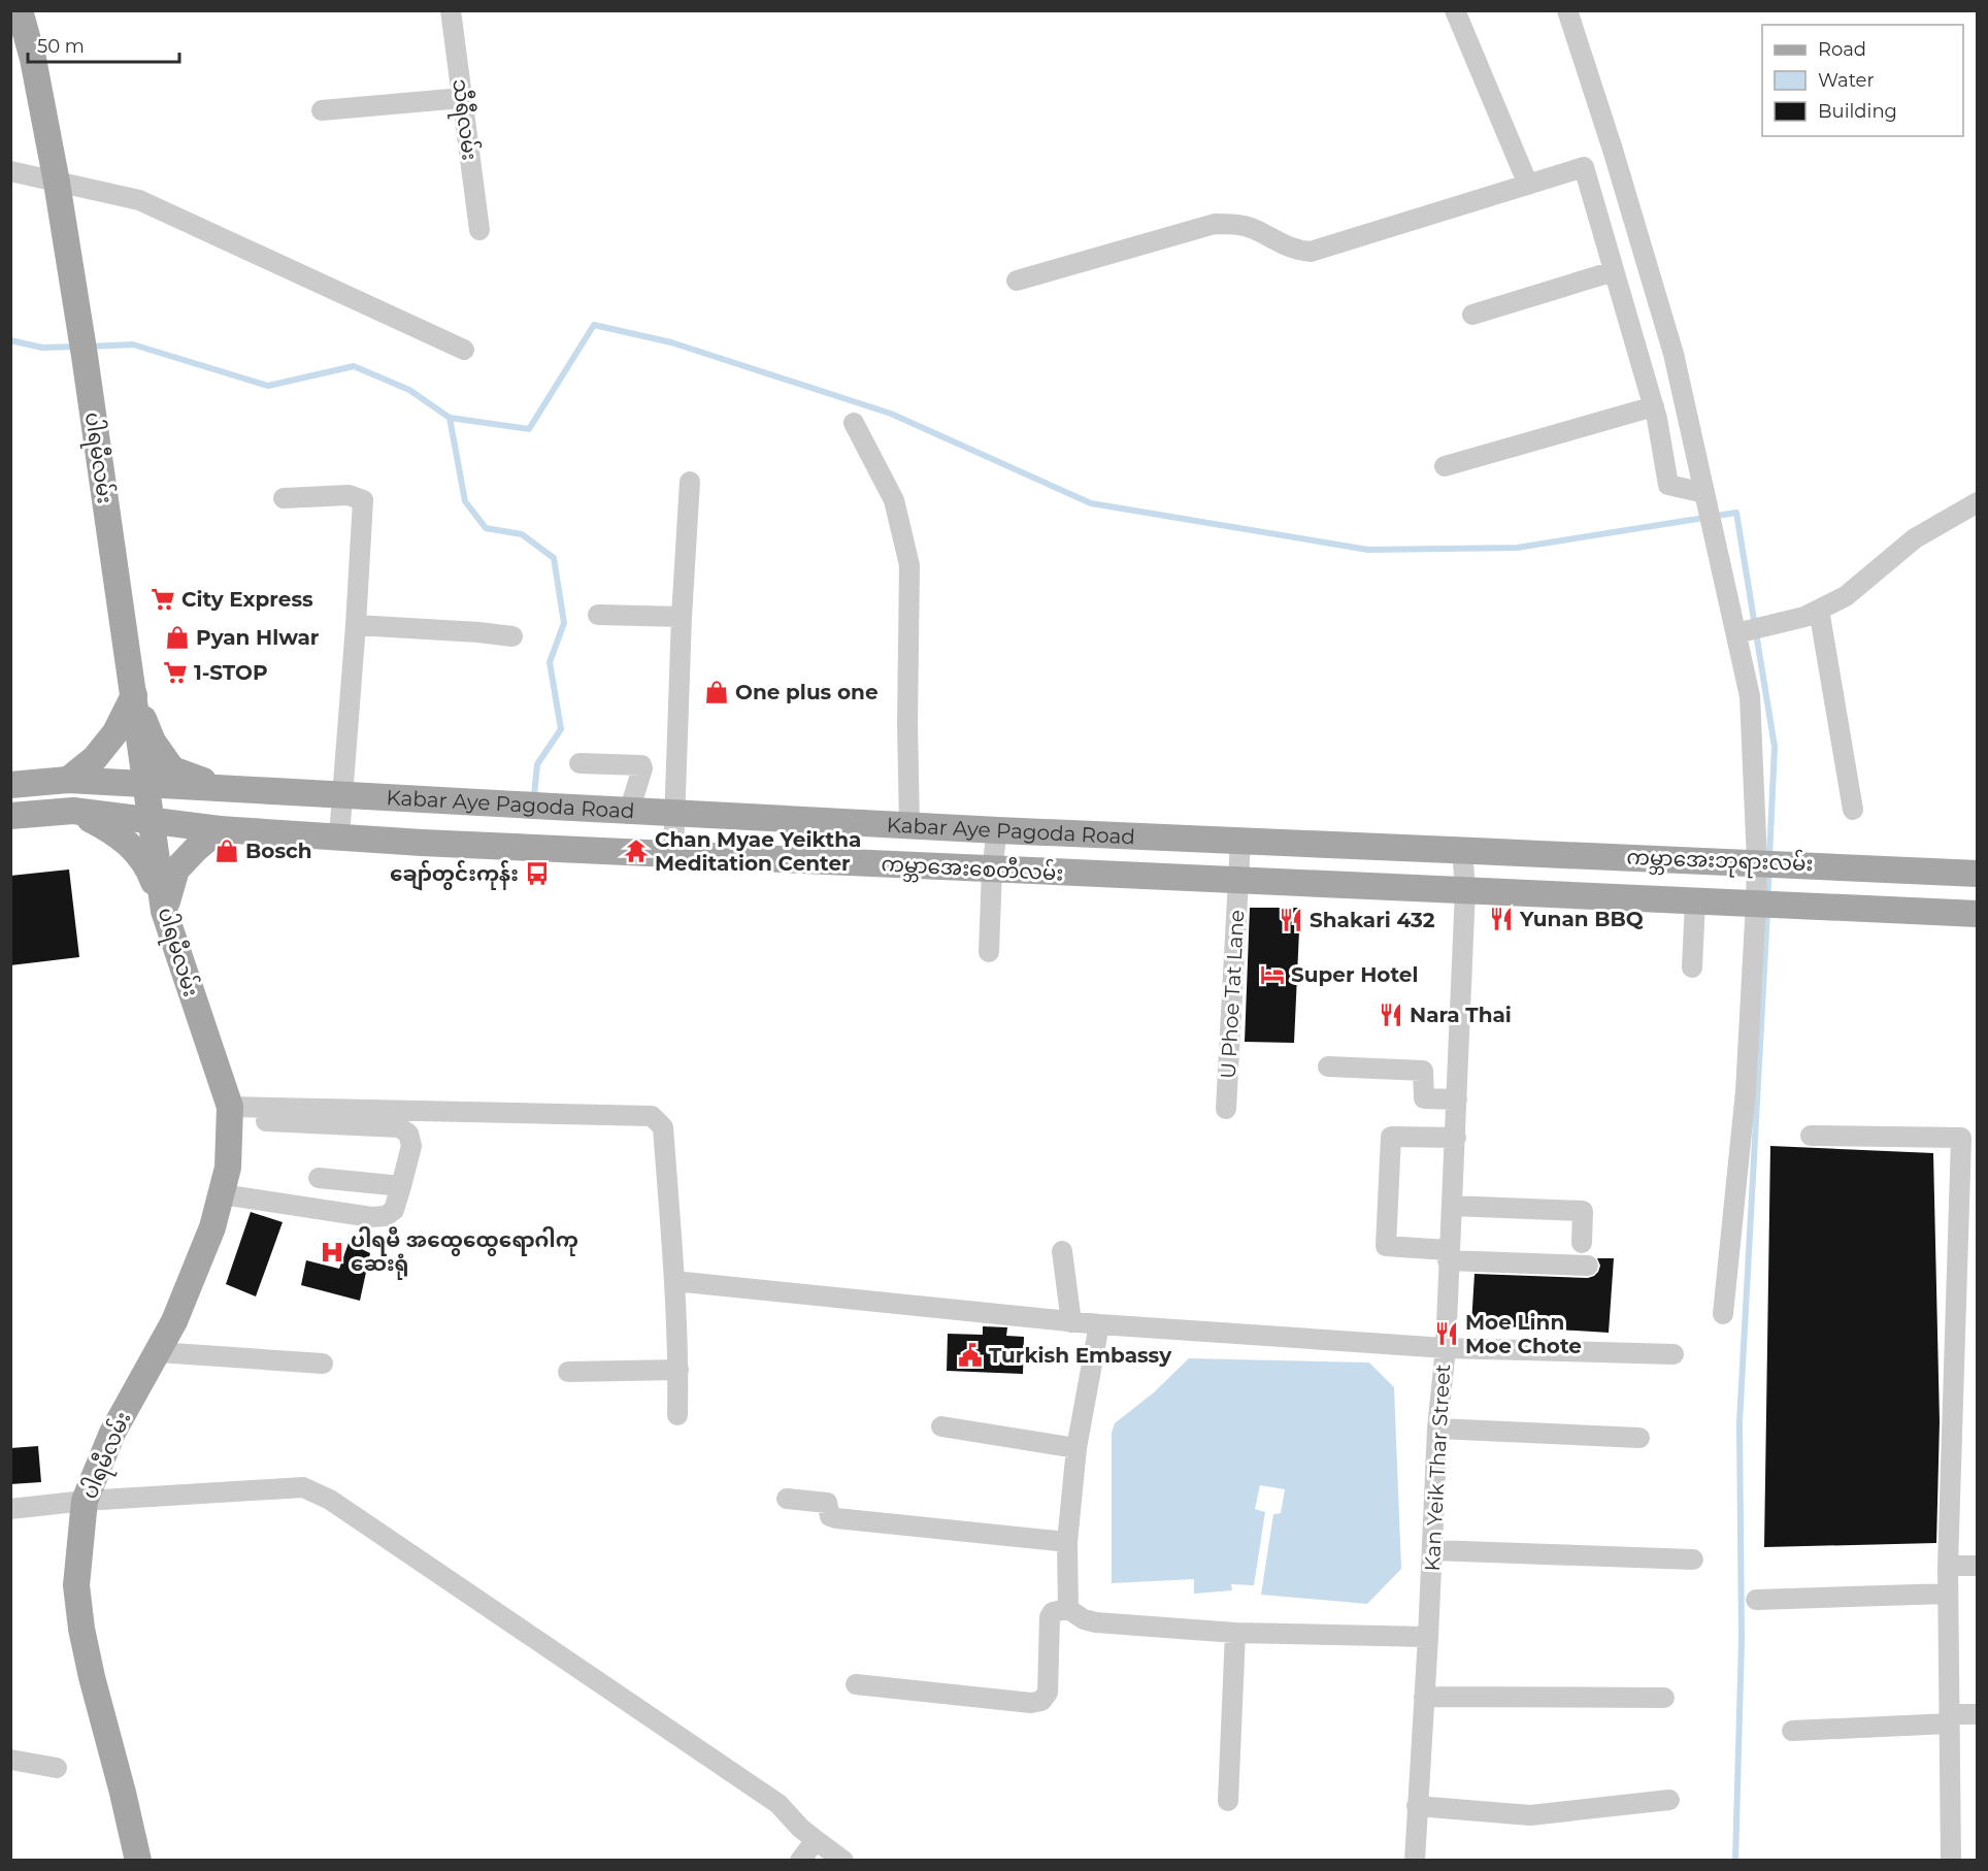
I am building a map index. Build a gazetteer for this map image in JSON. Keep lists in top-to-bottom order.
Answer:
{
  "streets": {
    "main road": [
      "ပါရမီလမ်း",
      "Kabar Aye Pagoda Road",
      "ကမ္ဘာအေးဘုရားလမ်း",
      "ကမ္ဘာအေးစေတီလမ်း"
    ],
    "street": ["သီရီလမ်း", "U Phoe Tat Lane", "Kan Yeik Thar Street"]
  },
  "crossings": [
    ["Kabar Aye Pagoda Road", "ကမ္ဘာအေးဘုရားလမ်း"],
    ["Kabar Aye Pagoda Road", "U Phoe Tat Lane"],
    ["Kabar Aye Pagoda Road", "Kan Yeik Thar Street"],
    ["ကမ္ဘာအေးဘုရားလမ်း", "ကမ္ဘာအေးစေတီလမ်း"],
    ["ကမ္ဘာအေးဘုရားလမ်း", "Kan Yeik Thar Street"],
    ["ကမ္ဘာအေးစေတီလမ်း", "U Phoe Tat Lane"],
    ["ကမ္ဘာအေးစေတီလမ်း", "Kan Yeik Thar Street"]
  ],
  "places": {
    "supermarket": ["City Express", "1-STOP"],
    "shop": ["Pyan Hlwar", "One plus one", "Bosch"],
    "temple": ["Chan Myae Yeiktha Meditation Center"],
    "bus stop": ["ချော်တွင်းကုန်း"],
    "restaurant": [
      "Yunan BBQ",
      "Shakari 432",
      "Nara Thai",
      "Moe Linn Moe Chote"
    ],
    "hotel": ["Super Hotel"],
    "hospital": ["ပါရမီ အထွေထွေရောဂါကု ဆေးရုံ"],
    "public building": ["Turkish Embassy"]
  },
  "legend": ["Road", "Water", "Building"],
  "scale_bar": "50 m"
}
